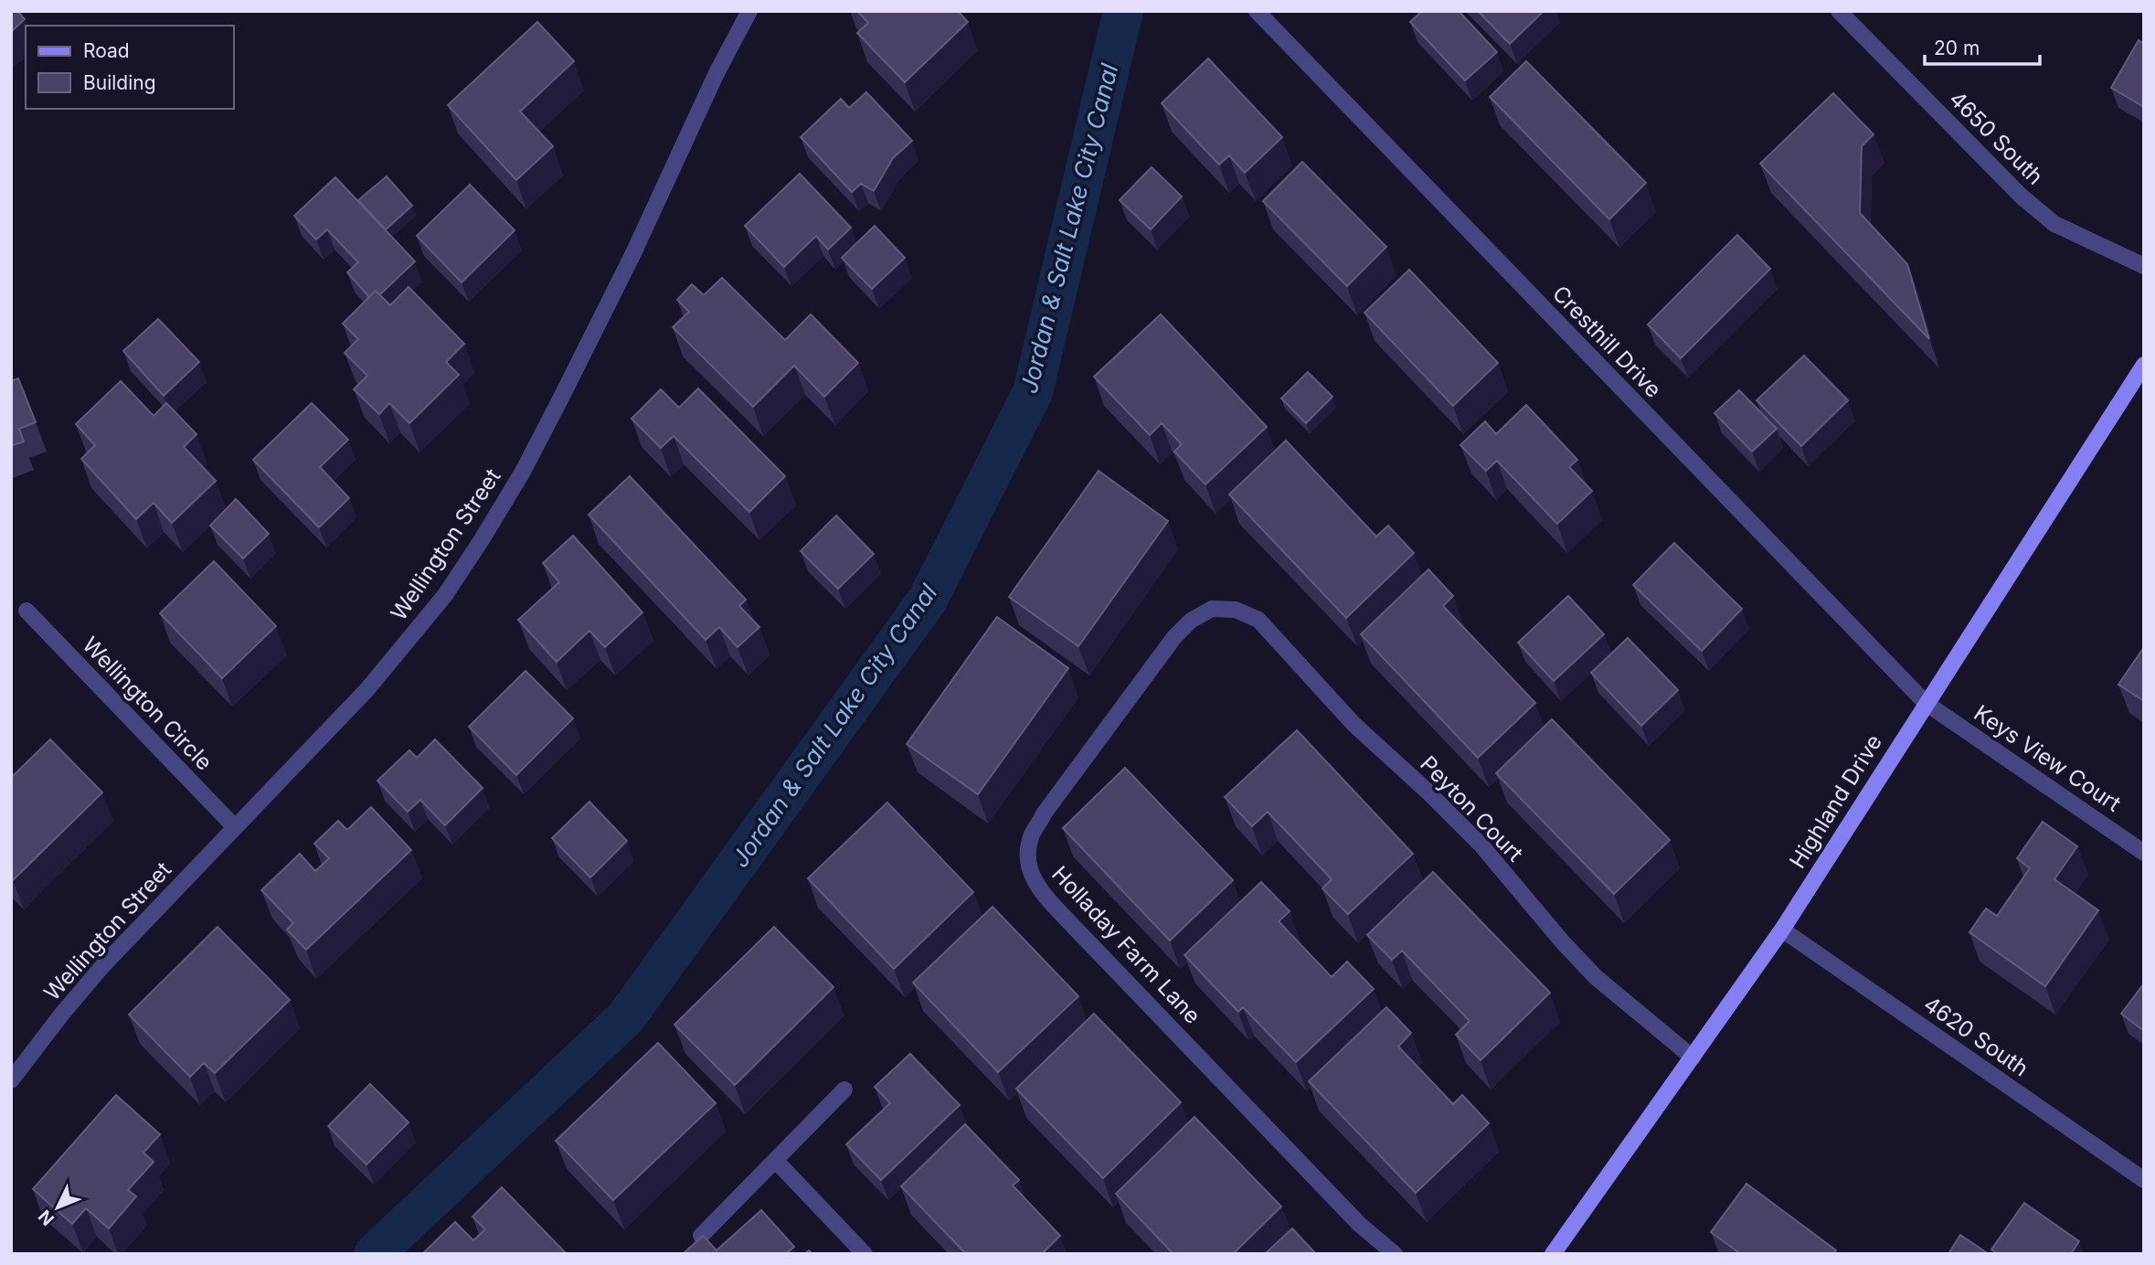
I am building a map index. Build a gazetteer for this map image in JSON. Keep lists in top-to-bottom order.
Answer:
{
  "streets": {
    "main road": ["Highland Drive"],
    "street": [
      "4650 South",
      "Cresthill Drive",
      "Wellington Street",
      "Wellington Circle",
      "Keys View Court",
      "Peyton Court",
      "Holladay Farm Lane",
      "4620 South"
    ]
  },
  "crossings": [
    ["Cresthill Drive", "Keys View Court"],
    ["Cresthill Drive", "Highland Drive"],
    ["Wellington Street", "Wellington Circle"],
    ["Keys View Court", "Highland Drive"],
    ["Highland Drive", "Peyton Court"],
    ["Highland Drive", "4620 South"],
    ["Peyton Court", "Holladay Farm Lane"]
  ],
  "water": ["Jordan & Salt Lake City Canal"],
  "legend": ["Road", "Building"],
  "scale_bar": "20 m",
  "north": "bottom left"
}
